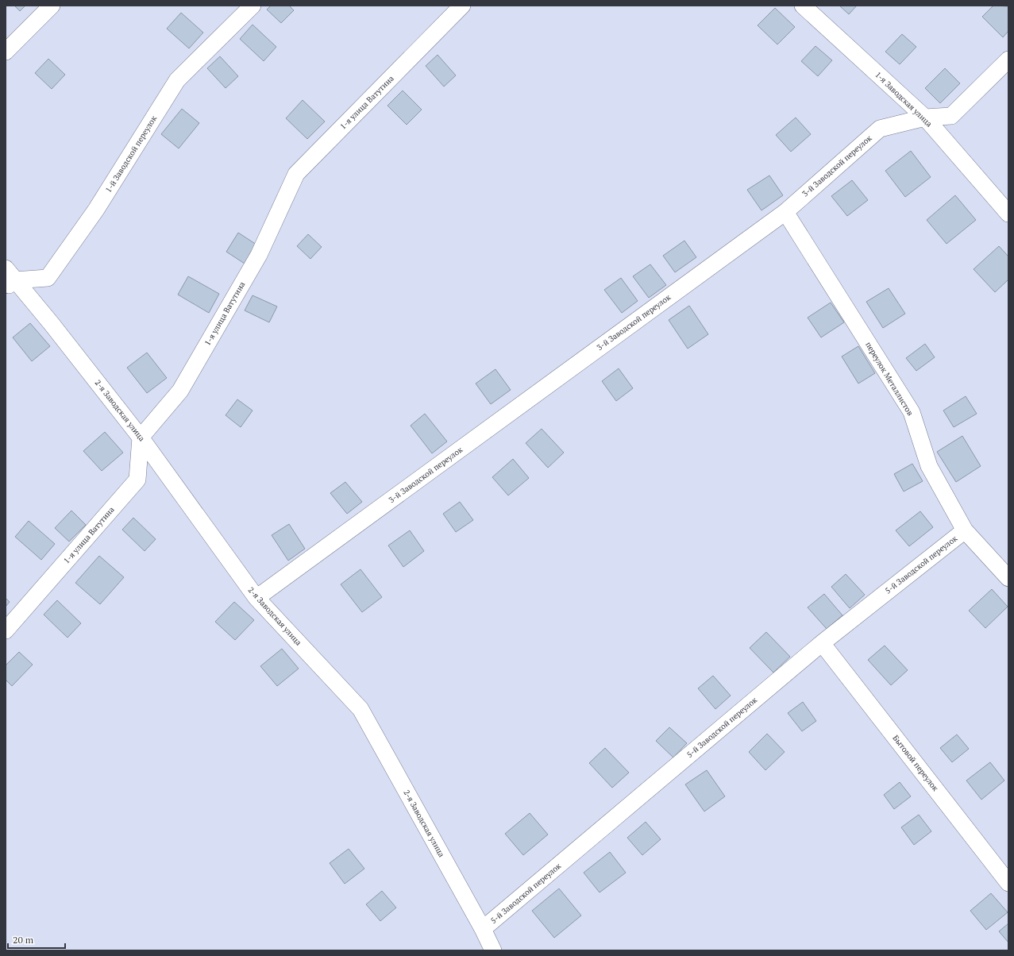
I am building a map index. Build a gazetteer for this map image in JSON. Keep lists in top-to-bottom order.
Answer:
{
  "streets": {
    "street": [
      "1-я Заводская улица",
      "1-я улица Ватутина",
      "1-й Заводской переулок",
      "3-й Заводской переулок",
      "переулок Металлистов",
      "2-я Заводская улица",
      "5-й Заводской переулок",
      "Бытовой переулок"
    ]
  },
  "crossings": [
    ["1-я Заводская улица", "3-й Заводской переулок"],
    ["1-я улица Ватутина", "2-я Заводская улица"],
    ["1-й Заводской переулок", "2-я Заводская улица"],
    ["3-й Заводской переулок", "переулок Металлистов"],
    ["3-й Заводской переулок", "2-я Заводская улица"],
    ["переулок Металлистов", "5-й Заводской переулок"],
    ["2-я Заводская улица", "5-й Заводской переулок"],
    ["5-й Заводской переулок", "Бытовой переулок"]
  ],
  "scale_bar": "20 m"
}
